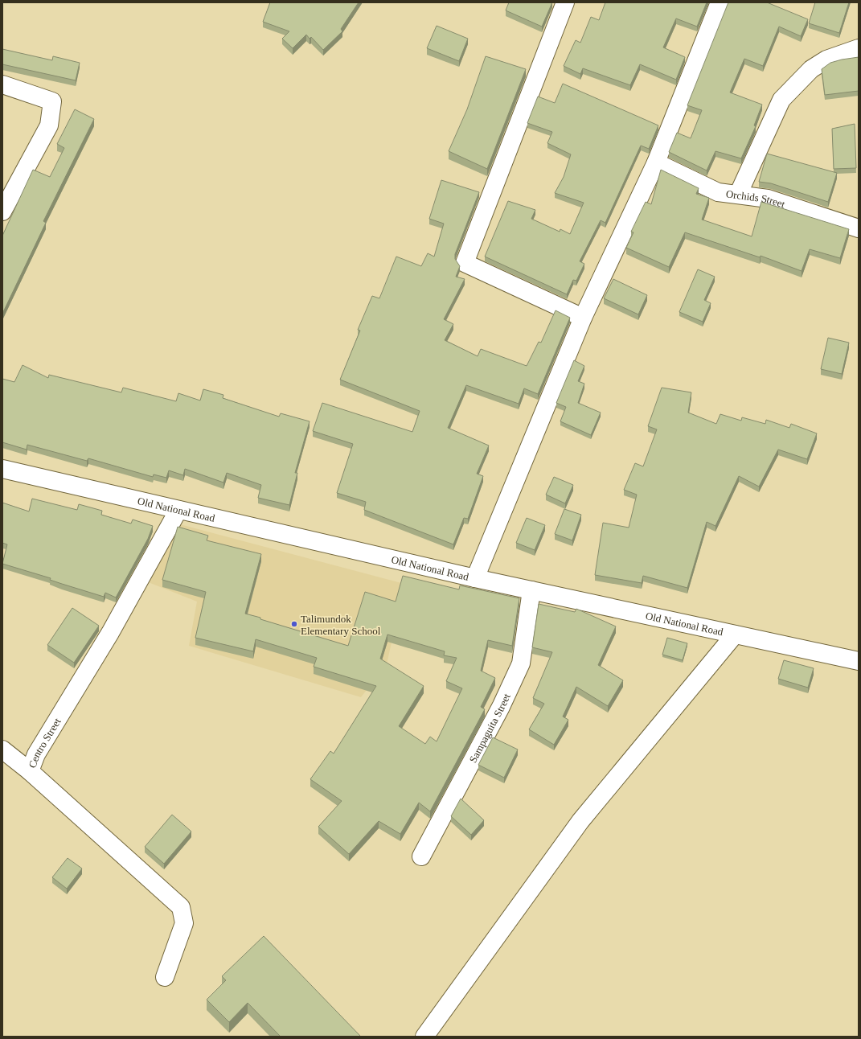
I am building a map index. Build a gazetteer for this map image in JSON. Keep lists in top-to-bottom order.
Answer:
{
  "streets": {
    "street": [
      "Orchids Street",
      "Old National Road",
      "Sampaguita Street",
      "Centro Street"
    ]
  },
  "crossings": [
    ["Old National Road", "Sampaguita Street"],
    ["Old National Road", "Centro Street"]
  ],
  "places": ["Talimundok Elementary School"]
}
